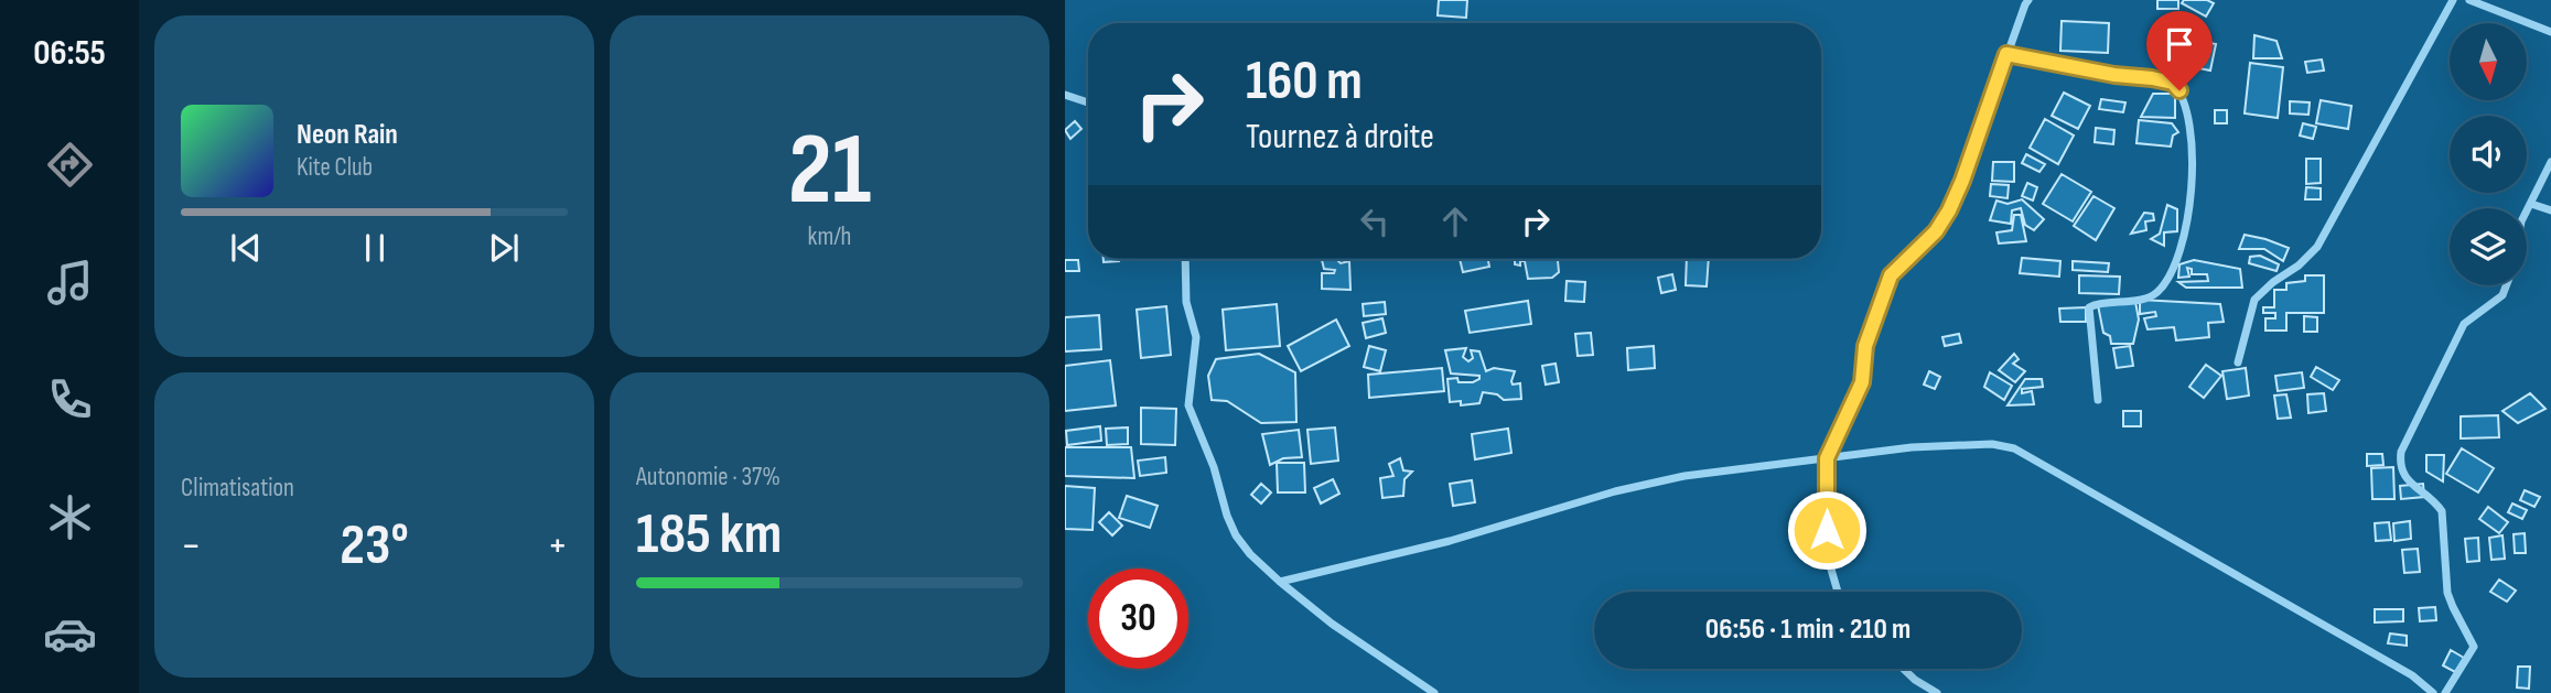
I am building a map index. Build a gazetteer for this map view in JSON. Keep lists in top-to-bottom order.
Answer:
{
  "north": "bottom",
  "page": {
    "tabs": "06:55",
    "tile": [
      ["21", "km/h"],
      "Climatisation",
      ["Autonomie · 37%", "185 km"]
    ],
    "turn": ["160 m", "Tournez à droite"],
    "song": ["Neon Rain", "Kite Club"],
    "heat": ["−", "23°", "+"],
    "limit": "30",
    "trip": "06:56 · 1 min · 210 m"
  }
}
